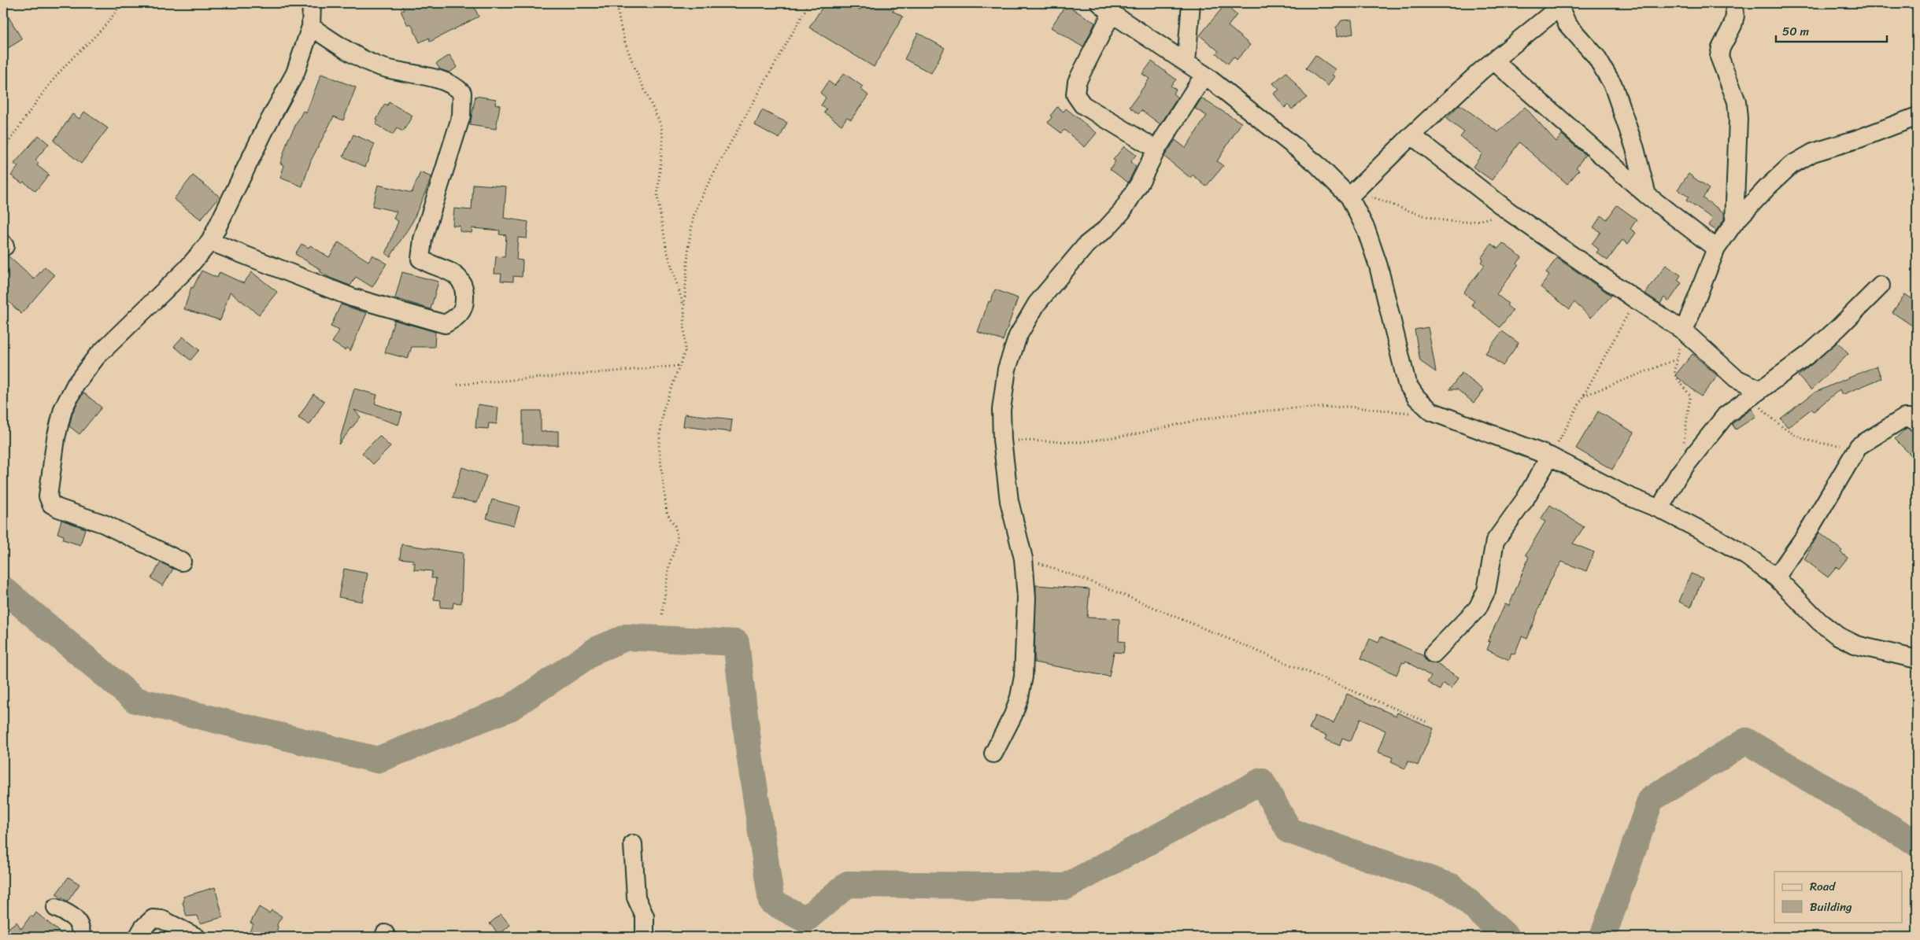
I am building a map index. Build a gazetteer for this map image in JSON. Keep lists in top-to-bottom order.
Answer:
{
  "legend": ["Road", "Building"],
  "scale_bar": "50 m"
}
